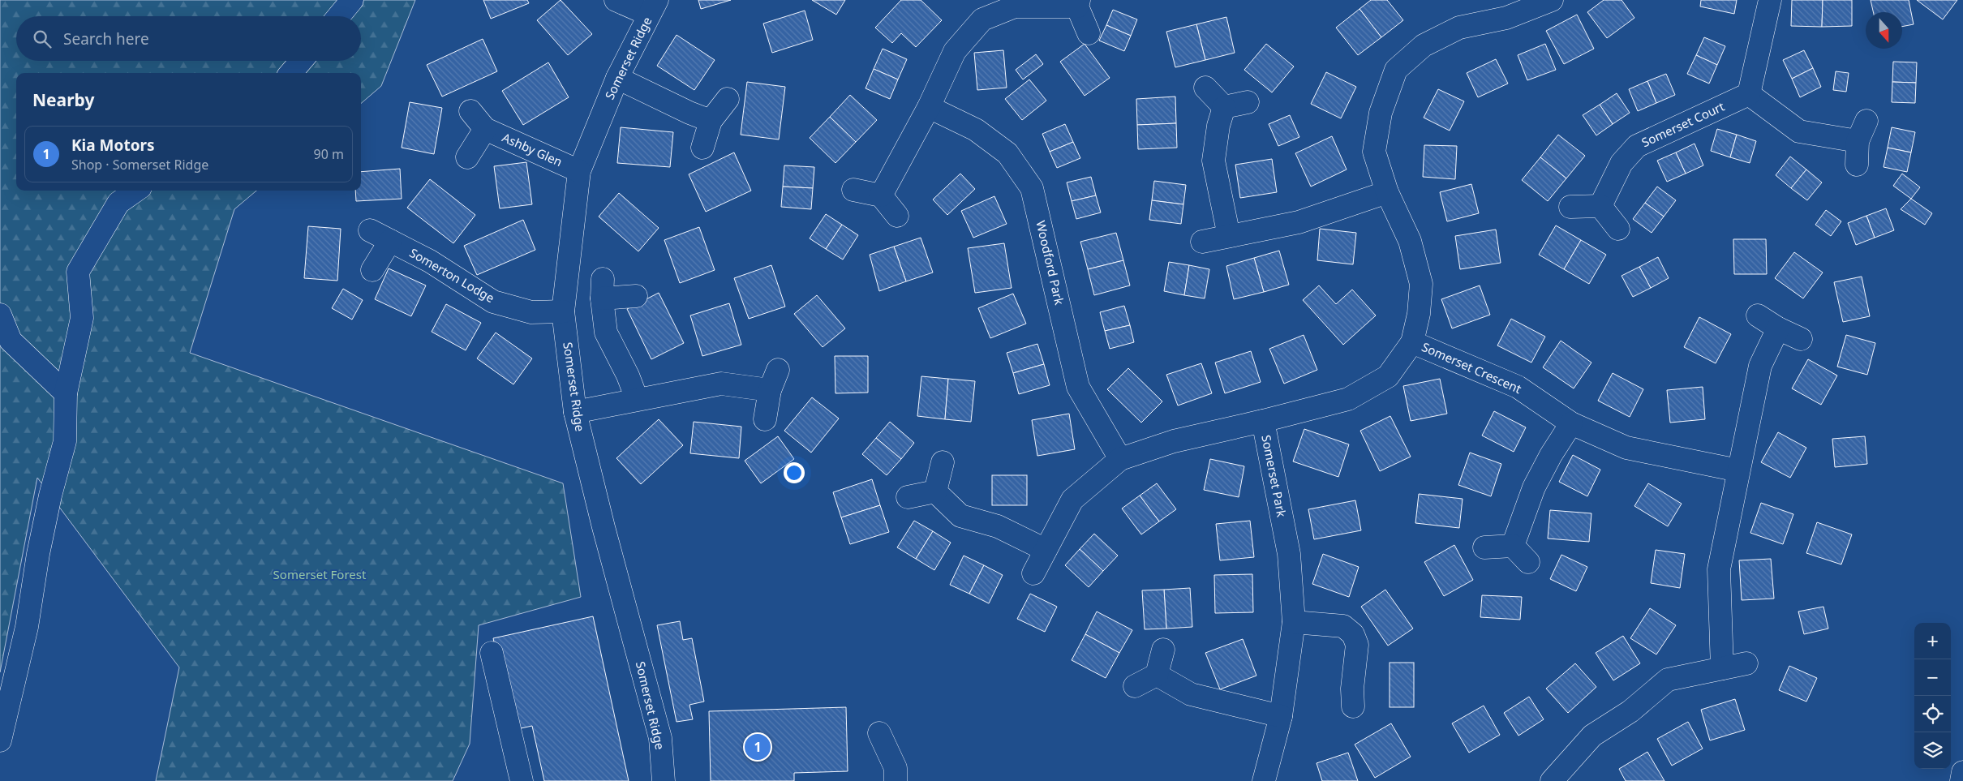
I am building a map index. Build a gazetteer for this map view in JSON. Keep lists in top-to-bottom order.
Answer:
{
  "streets": {
    "main road": [
      "Somerset Ridge",
      "Somerset Court",
      "Ashby Glen",
      "Woodford Park",
      "Somerton Lodge",
      "Somerset Crescent",
      "Somerset Park"
    ]
  },
  "crossings": [
    ["Somerset Ridge", "Ashby Glen"],
    ["Somerset Ridge", "Somerton Lodge"],
    ["Somerset Crescent", "Somerset Park"]
  ],
  "parks": ["Somerset Forest"],
  "north": "bottom",
  "page": {
    "search": "Search here",
    "heading": "Nearby",
    "list": [
      {
        "mark": "1",
        "name": "Kia Motors",
        "note": "Shop · Somerset Ridge",
        "value": "90 m"
      }
    ],
    "map_buttons": ["+", "−"],
    "pins": "1"
  }
}
